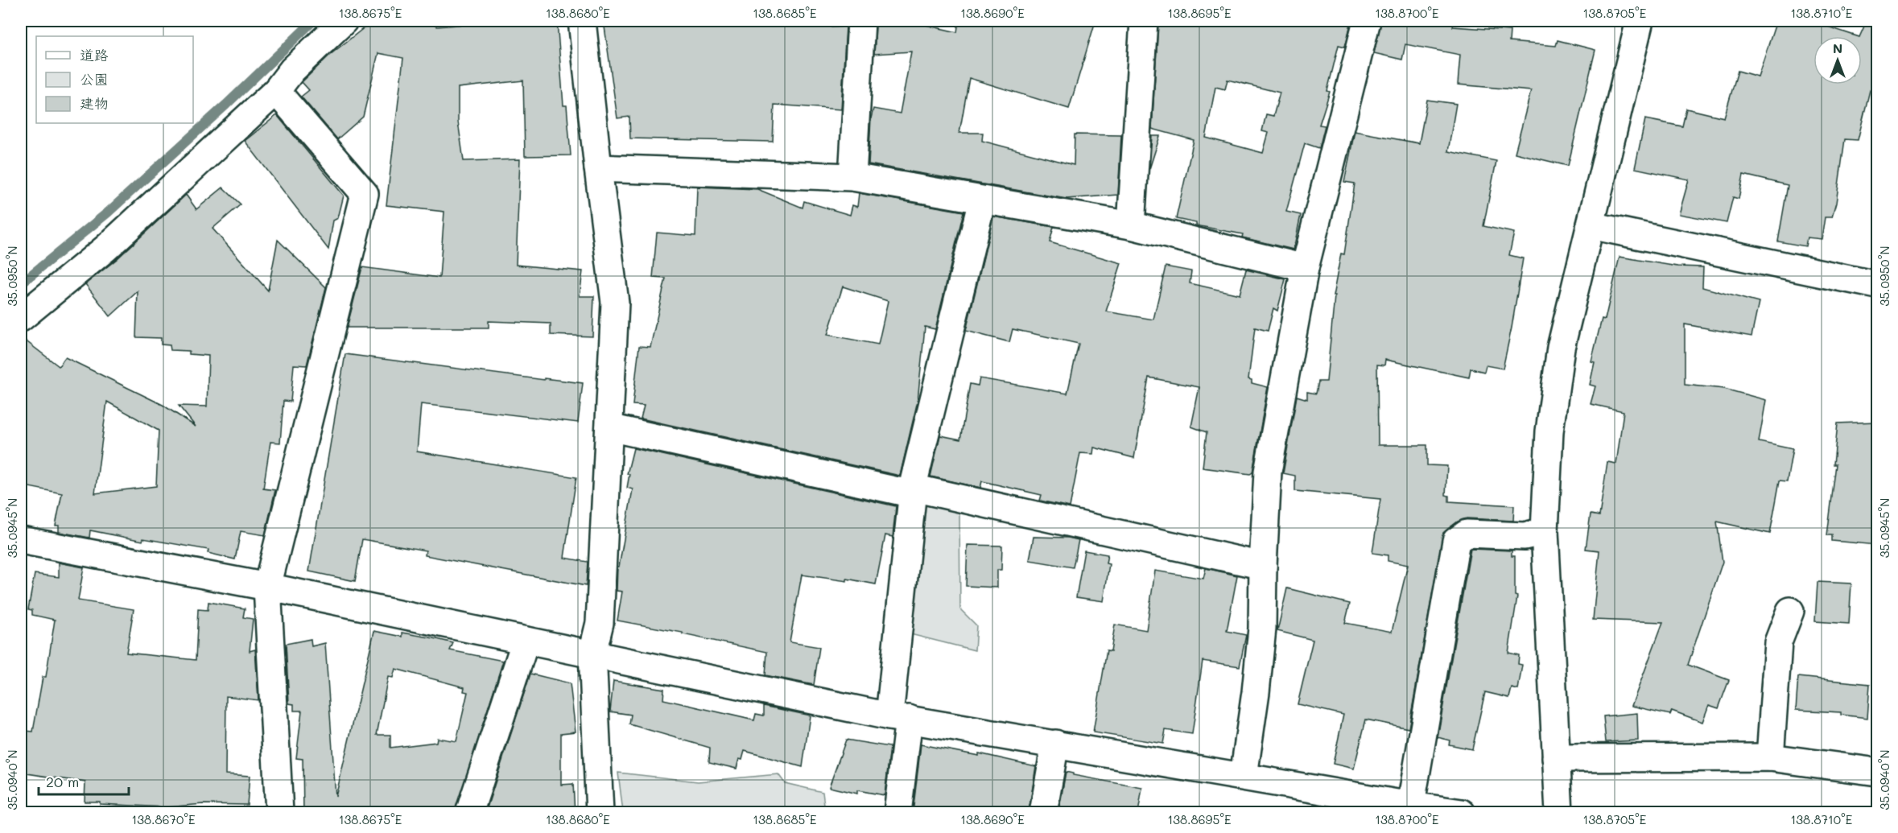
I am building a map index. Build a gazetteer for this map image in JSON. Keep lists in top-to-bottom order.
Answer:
{
  "legend": ["道路", "公園", "建物"],
  "scale_bar": "20 m",
  "north": "top",
  "coordinates": [
    "138.8675°E",
    "138.8680°E",
    "138.8685°E",
    "138.8690°E",
    "138.8695°E",
    "138.8700°E",
    "138.8705°E",
    "138.8710°E",
    "35.0950°N",
    "35.0945°N",
    "35.0940°N",
    "138.8670°E"
  ]
}
